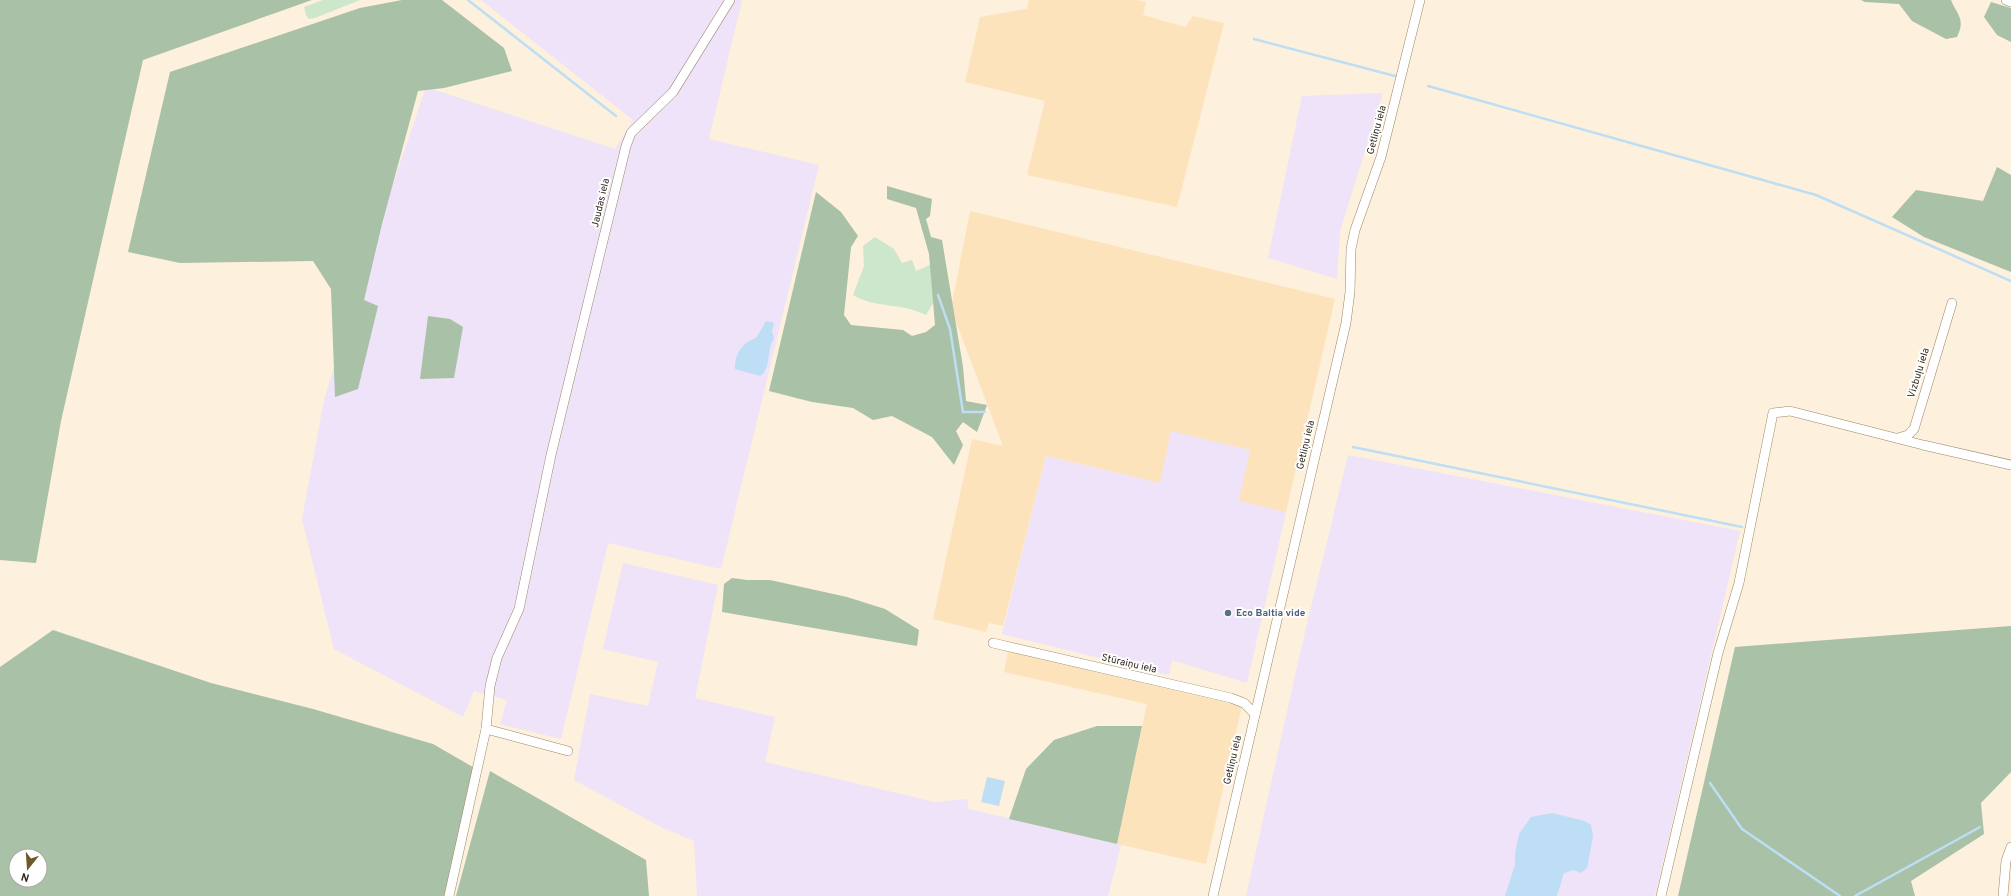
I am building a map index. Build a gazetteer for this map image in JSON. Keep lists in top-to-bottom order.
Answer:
{
  "streets": {
    "street": [
      "Getliņu iela",
      "Jaudas iela",
      "Vizbuļu iela",
      "Stūraiņu iela"
    ]
  },
  "crossings": [
    ["Getliņu iela", "Stūraiņu iela"]
  ],
  "places": ["Eco Baltia vide"],
  "north": "bottom"
}
